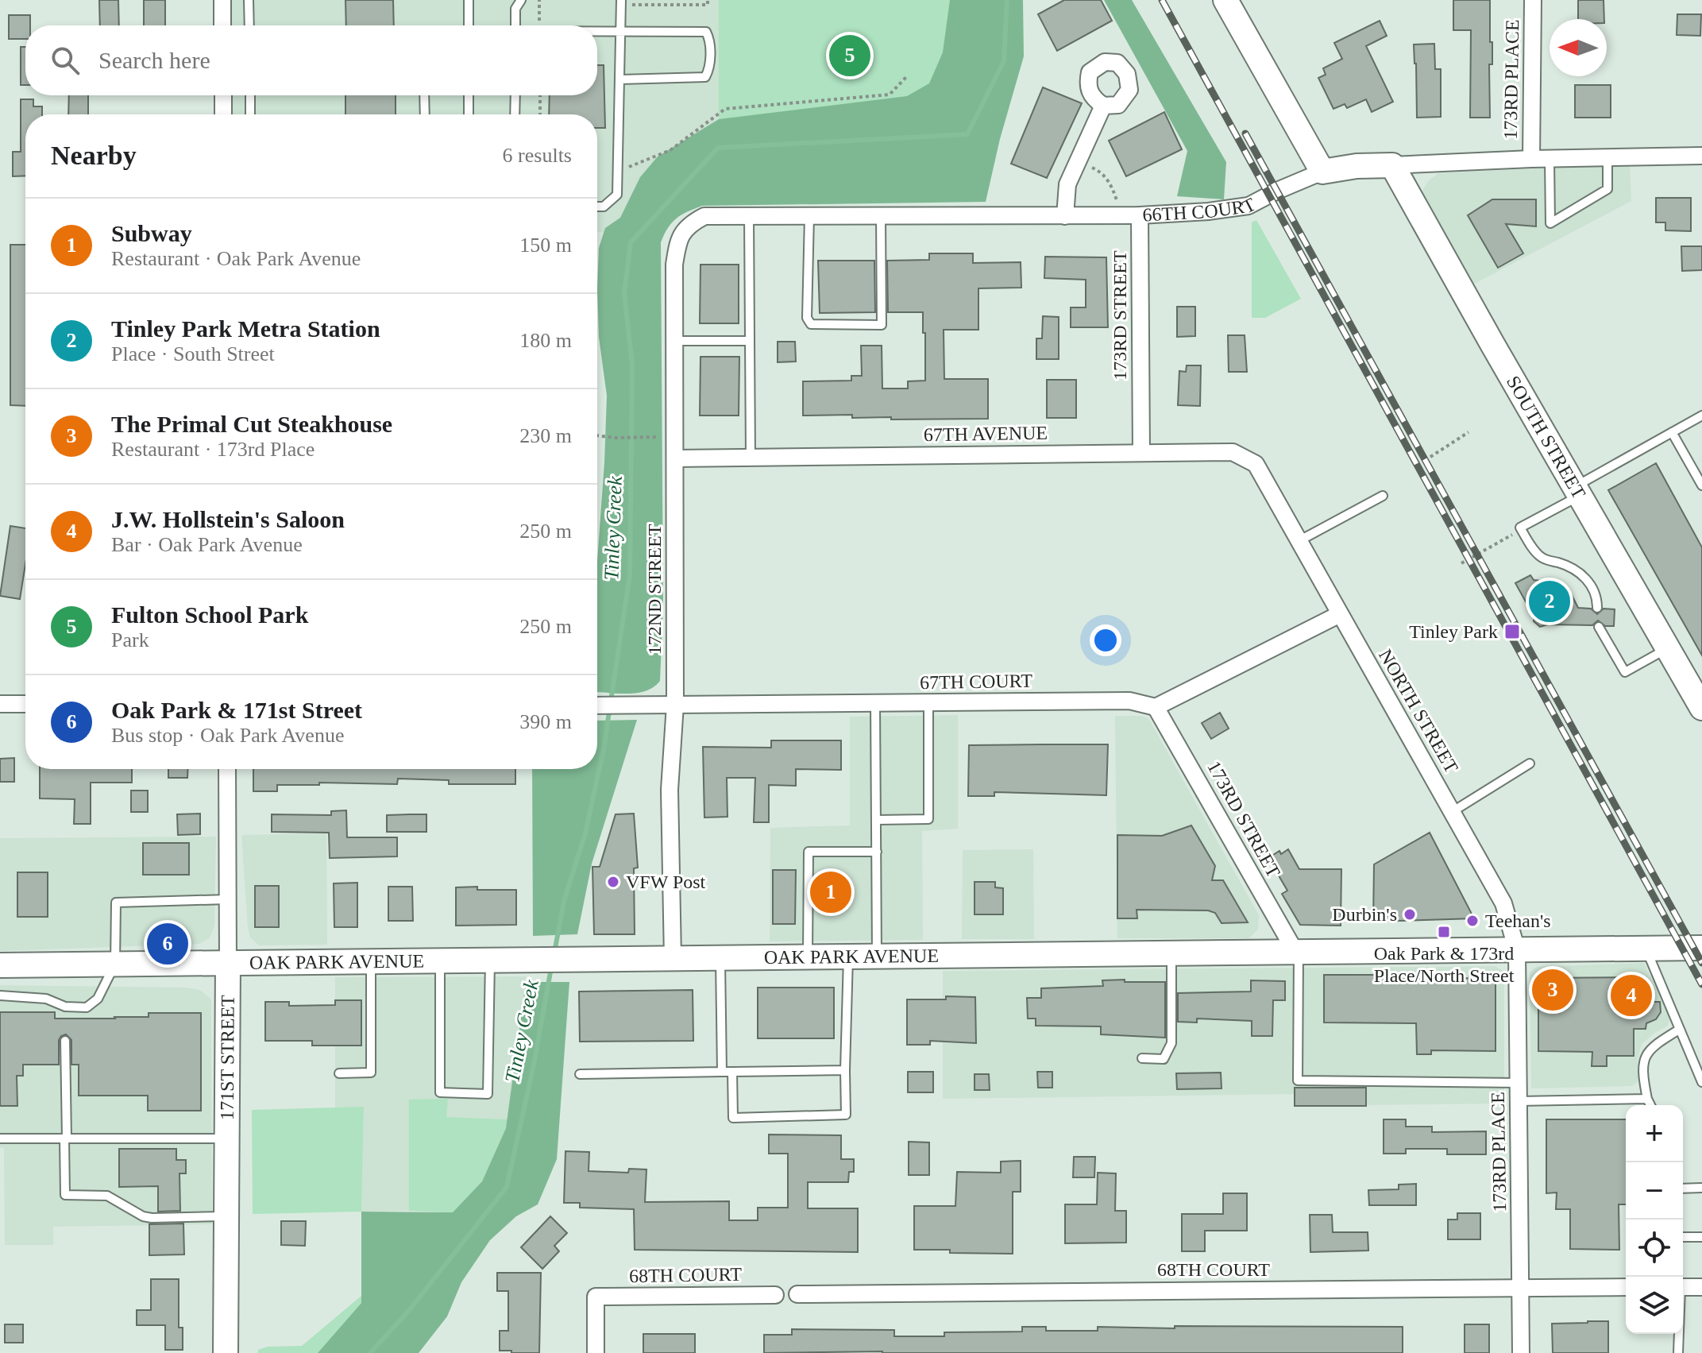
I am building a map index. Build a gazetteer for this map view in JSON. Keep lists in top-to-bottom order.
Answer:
{
  "streets": {
    "street": [
      "173RD PLACE",
      "66TH COURT",
      "173RD STREET",
      "67TH AVENUE",
      "SOUTH STREET",
      "172ND STREET",
      "67TH COURT",
      "NORTH STREET",
      "OAK PARK AVENUE",
      "171ST STREET",
      "68TH COURT"
    ]
  },
  "crossings": [
    ["173RD PLACE", "66TH COURT"],
    ["173RD PLACE", "NORTH STREET"],
    ["173RD PLACE", "OAK PARK AVENUE"],
    ["173RD PLACE", "68TH COURT"],
    ["66TH COURT", "173RD STREET"],
    ["66TH COURT", "SOUTH STREET"],
    ["66TH COURT", "172ND STREET"],
    ["173RD STREET", "67TH AVENUE"],
    ["173RD STREET", "67TH COURT"],
    ["173RD STREET", "OAK PARK AVENUE"],
    ["67TH AVENUE", "172ND STREET"],
    ["67TH AVENUE", "NORTH STREET"],
    ["172ND STREET", "67TH COURT"],
    ["172ND STREET", "OAK PARK AVENUE"],
    ["NORTH STREET", "OAK PARK AVENUE"],
    ["OAK PARK AVENUE", "171ST STREET"]
  ],
  "water": ["Tinley Creek"],
  "places": {
    "transit": ["Tinley Park", "Oak Park & 173rd Place/North Street"],
    "other": ["VFW Post", "Durbin's", "Teehan's"]
  },
  "north": "left",
  "page": {
    "search": "Search here",
    "pins": [
      "5",
      "2",
      "1",
      "6",
      "3",
      "4"
    ],
    "heading": ["Nearby", "6 results"],
    "list": [
      {
        "mark": "1",
        "name": "Subway",
        "note": "Restaurant · Oak Park Avenue",
        "value": "150 m"
      },
      {
        "mark": "2",
        "name": "Tinley Park Metra Station",
        "note": "Place · South Street",
        "value": "180 m"
      },
      {
        "mark": "3",
        "name": "The Primal Cut Steakhouse",
        "note": "Restaurant · 173rd Place",
        "value": "230 m"
      },
      {
        "mark": "4",
        "name": "J.W. Hollstein's Saloon",
        "note": "Bar · Oak Park Avenue",
        "value": "250 m"
      },
      {
        "mark": "5",
        "name": "Fulton School Park",
        "note": "Park",
        "value": "250 m"
      },
      {
        "mark": "6",
        "name": "Oak Park & 171st Street",
        "note": "Bus stop · Oak Park Avenue",
        "value": "390 m"
      }
    ],
    "map_buttons": ["+", "−"]
  }
}
